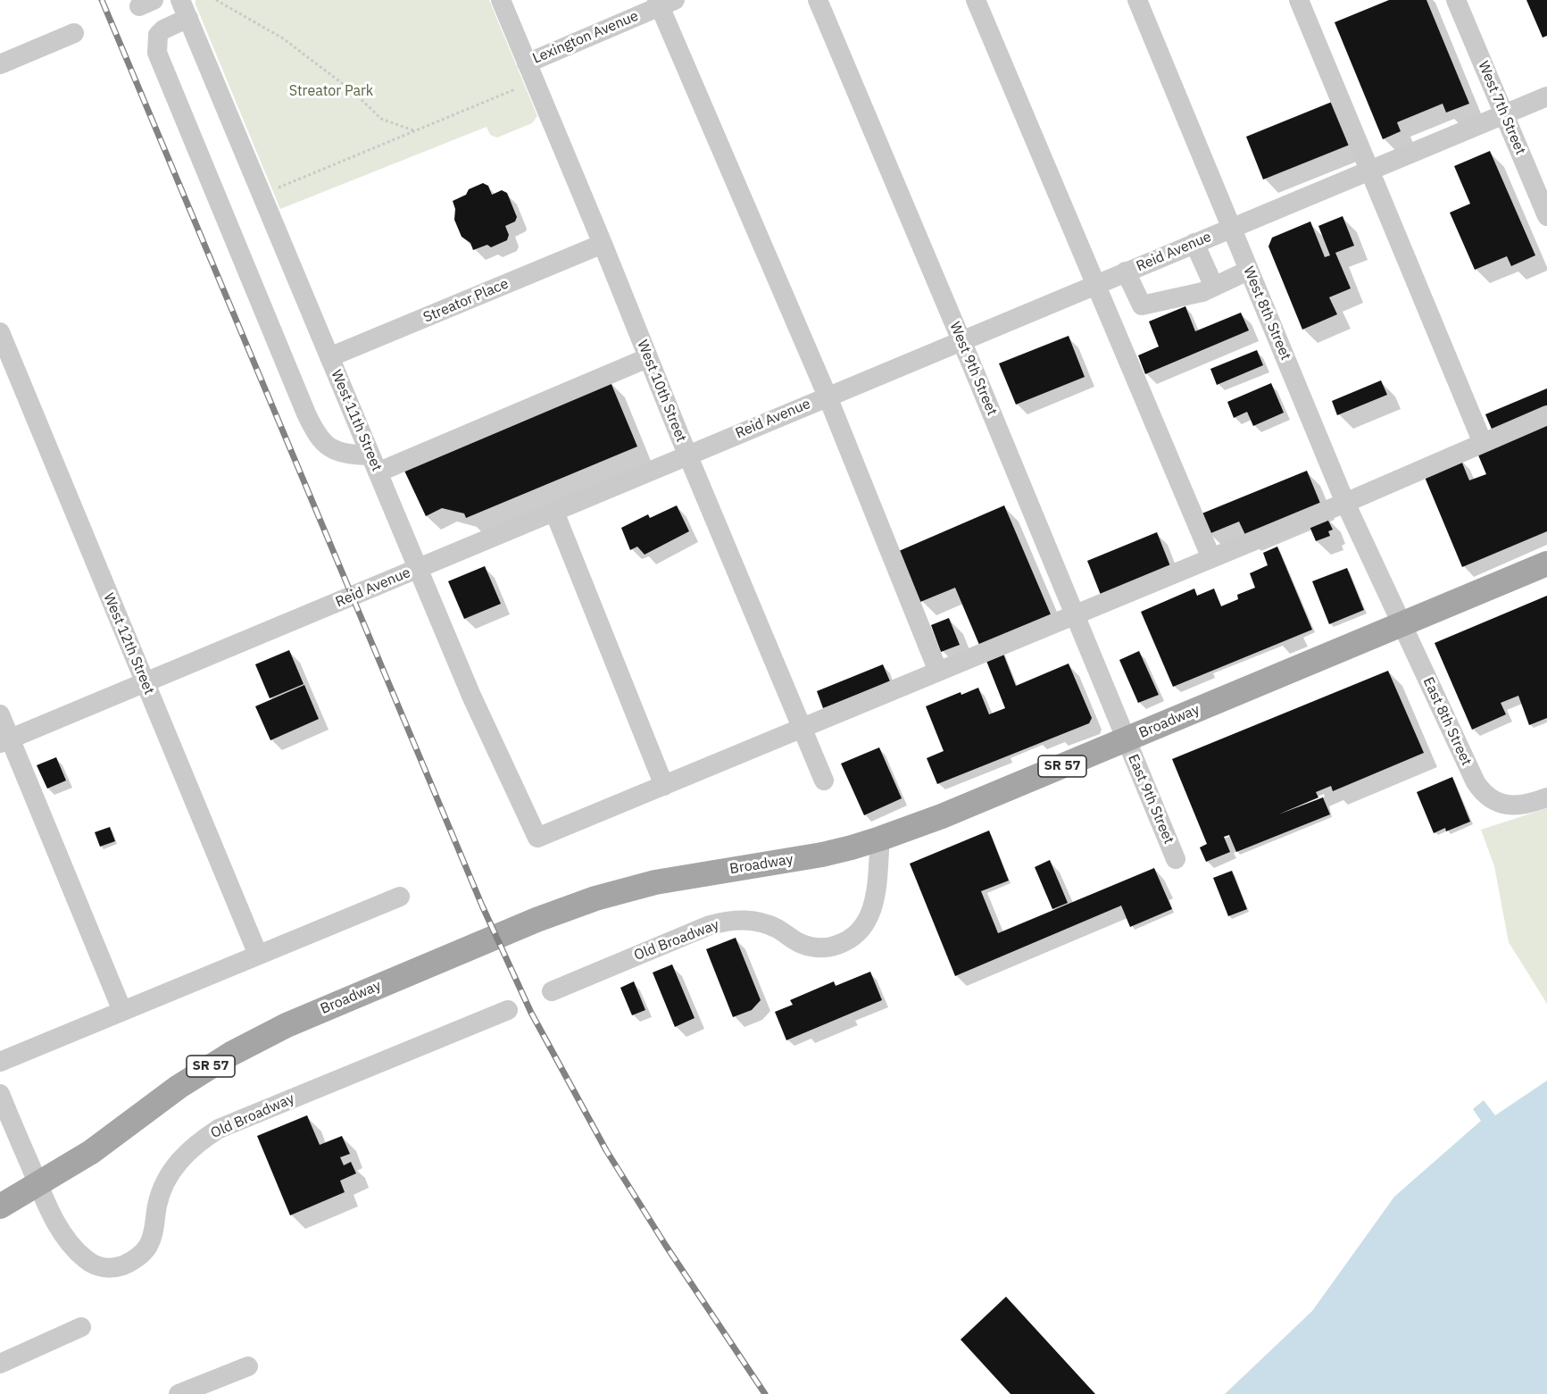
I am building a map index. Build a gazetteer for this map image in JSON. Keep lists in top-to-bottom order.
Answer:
{
  "streets": {
    "main road": ["Broadway", "SR 57"],
    "street": [
      "Lexington Avenue",
      "West 7th Street",
      "Reid Avenue",
      "Streator Place",
      "West 8th Street",
      "West 9th Street",
      "West 10th Street",
      "West 11th Street",
      "West 12th Street",
      "East 8th Street",
      "East 9th Street",
      "Old Broadway"
    ]
  },
  "crossings": [
    ["Lexington Avenue", "West 10th Street"],
    ["West 7th Street", "Reid Avenue"],
    ["Reid Avenue", "West 8th Street"],
    ["Reid Avenue", "West 9th Street"],
    ["Reid Avenue", "West 10th Street"],
    ["Reid Avenue", "West 11th Street"],
    ["Reid Avenue", "West 12th Street"],
    ["Streator Place", "West 10th Street"],
    ["Streator Place", "West 11th Street"],
    ["West 8th Street", "Broadway"],
    ["West 8th Street", "East 8th Street"],
    ["West 9th Street", "Broadway"],
    ["West 9th Street", "East 9th Street"],
    ["Broadway", "East 8th Street"],
    ["Broadway", "East 9th Street"],
    ["Broadway", "Old Broadway"]
  ],
  "parks": ["Streator Park"]
}
